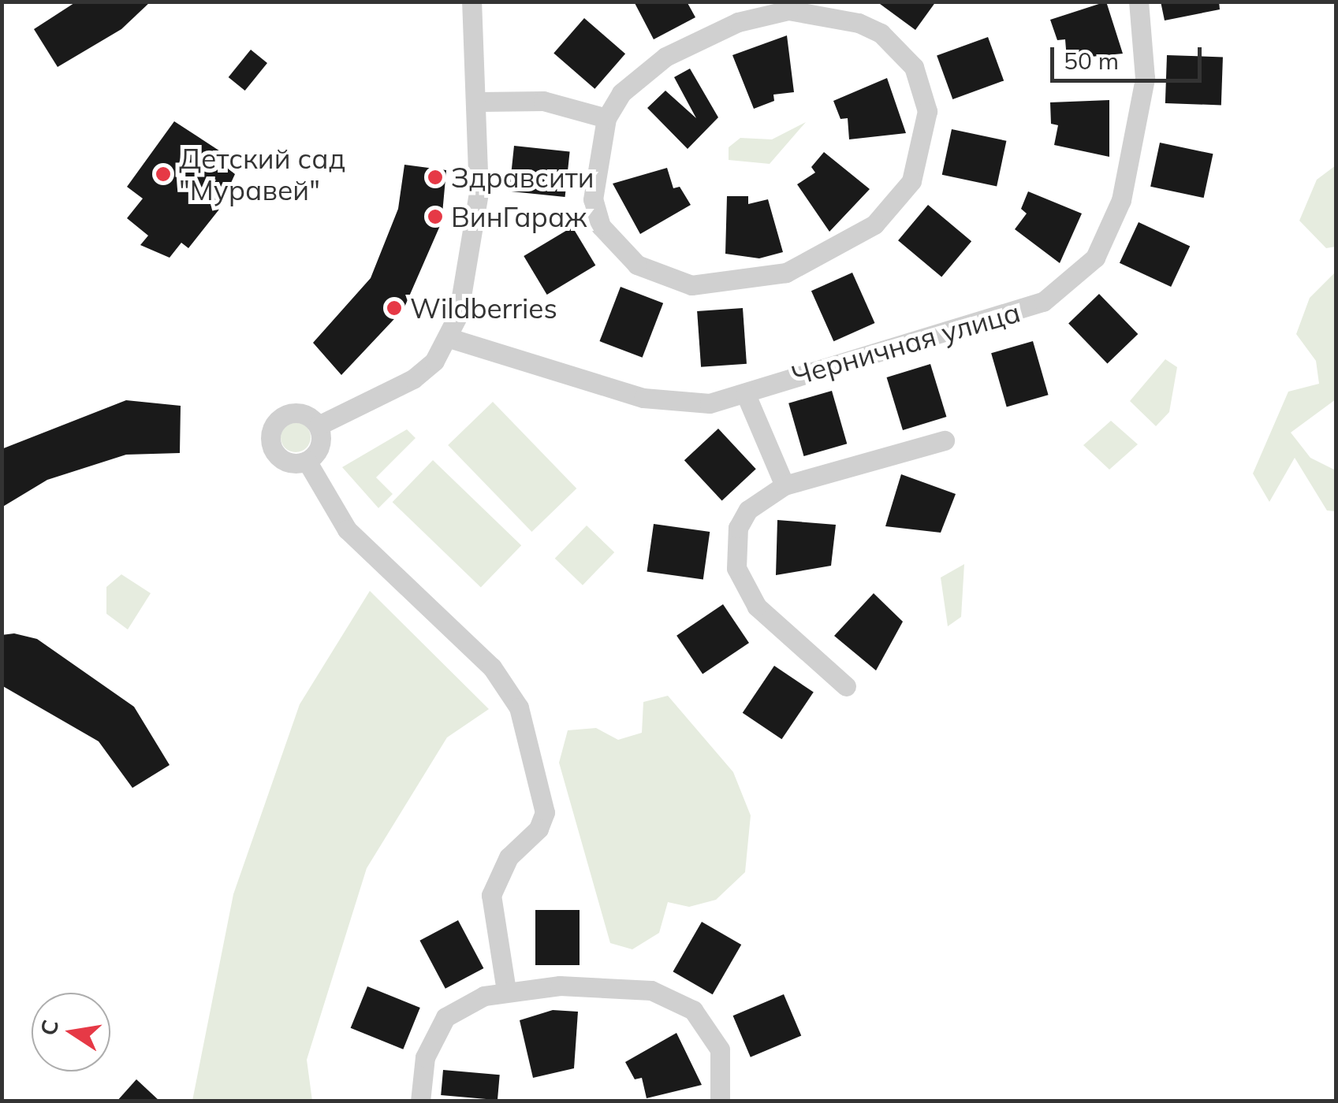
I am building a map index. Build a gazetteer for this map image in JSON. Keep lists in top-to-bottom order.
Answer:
{
  "streets": {
    "street": ["Черничная улица"]
  },
  "places": [
    "Детский сад \"Муравей\"",
    "Здравсити",
    "ВинГараж",
    "Wildberries"
  ],
  "scale_bar": "50 m",
  "north": "left"
}
